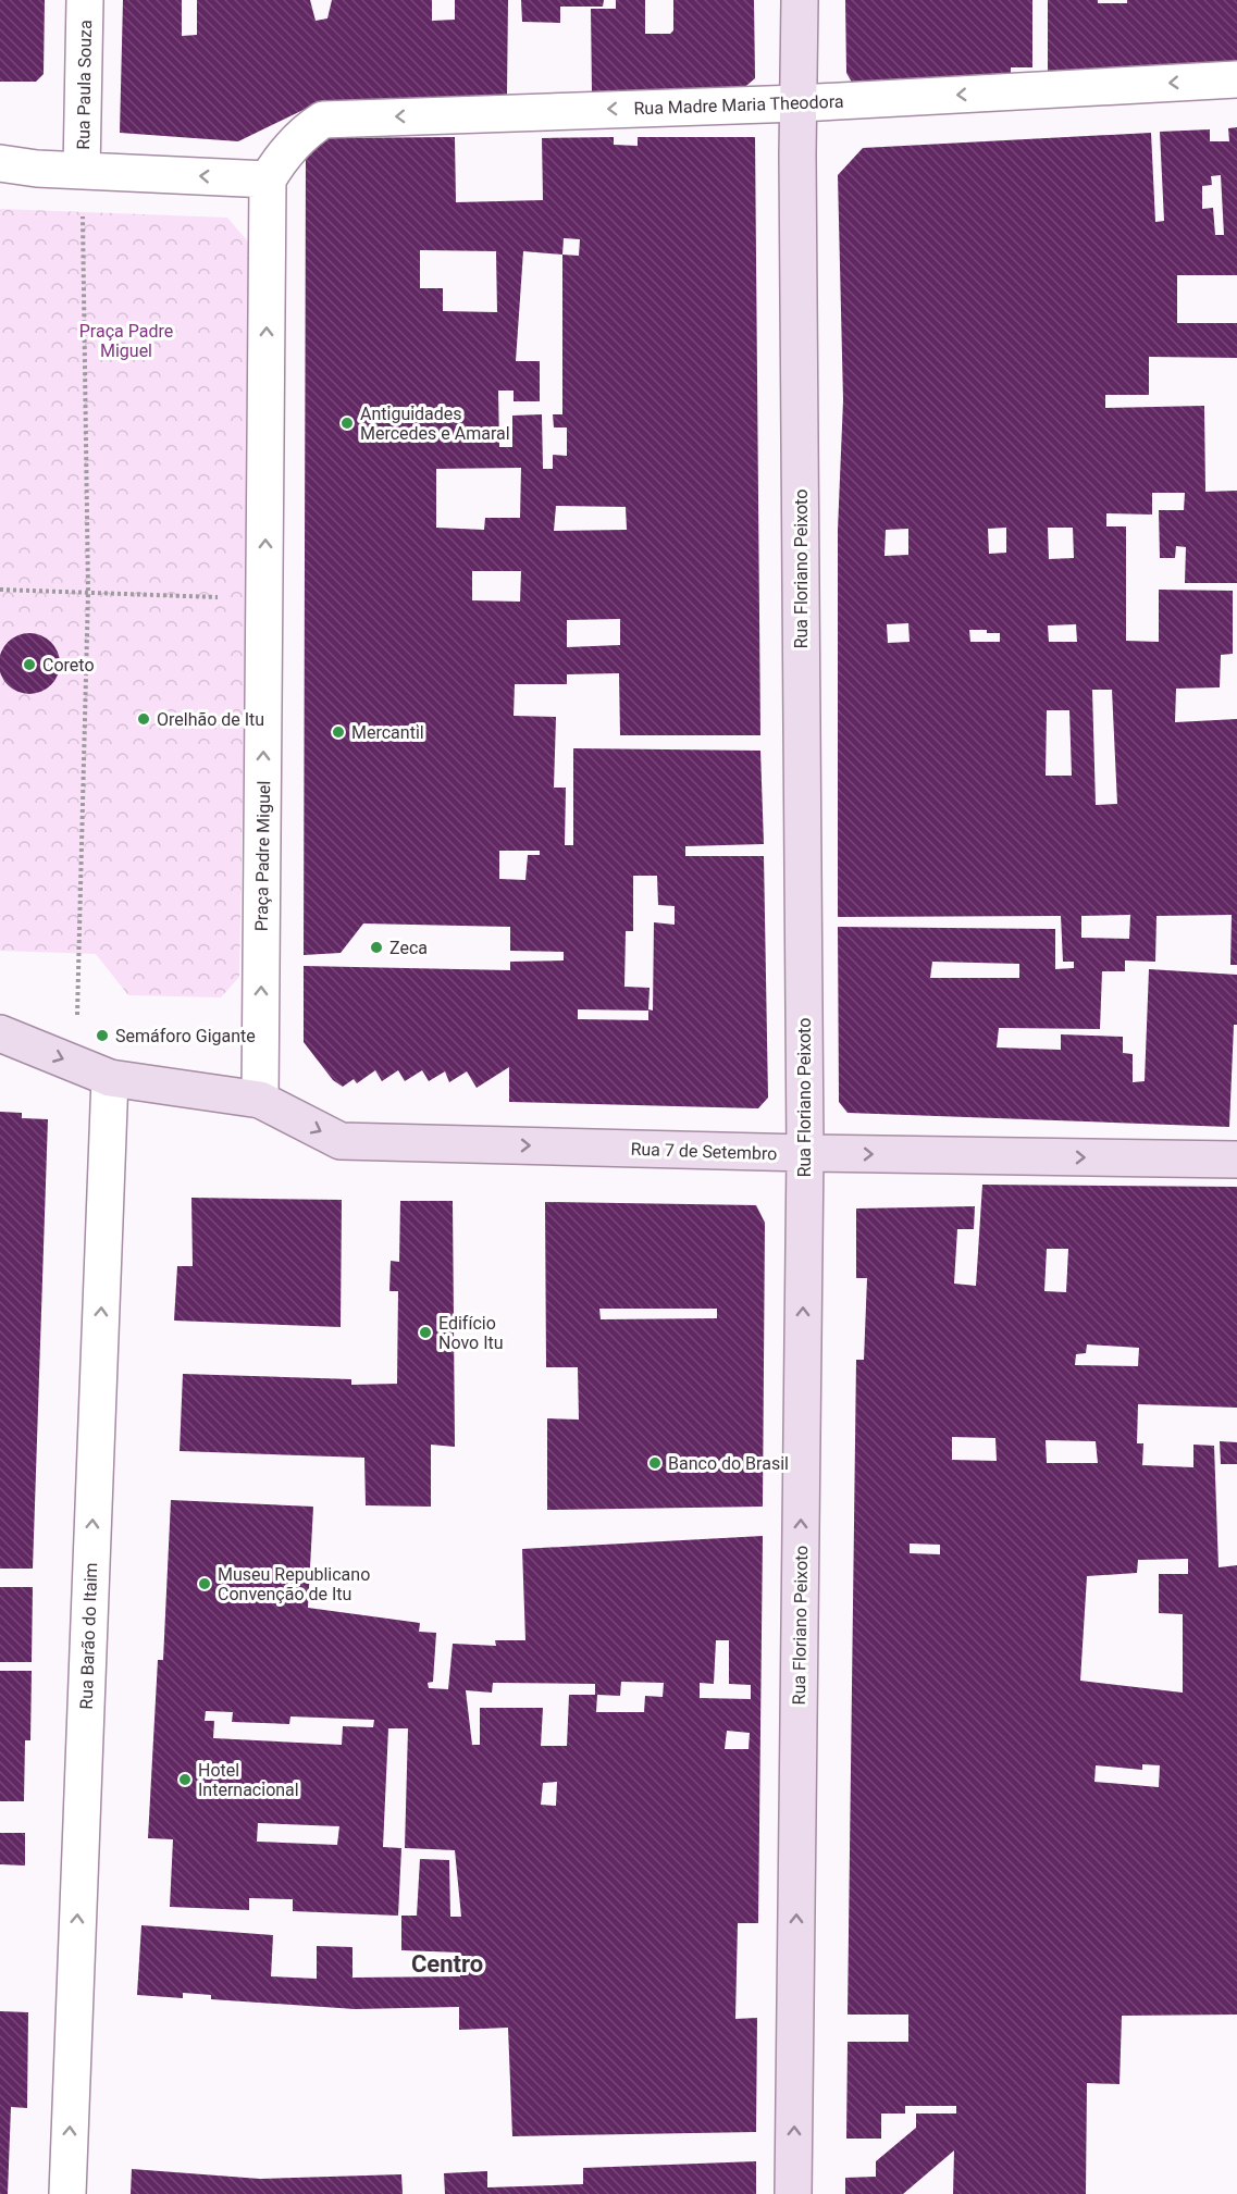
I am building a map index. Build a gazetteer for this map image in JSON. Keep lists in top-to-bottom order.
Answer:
{
  "streets": {
    "main road": ["Rua Floriano Peixoto", "Rua 7 de Setembro"],
    "street": [
      "Rua Paula Souza",
      "Rua Madre Maria Theodora",
      "Praça Padre Miguel",
      "Rua Barão do Itaim"
    ]
  },
  "crossings": [
    ["Rua Madre Maria Theodora", "Rua Floriano Peixoto"],
    ["Rua Madre Maria Theodora", "Praça Padre Miguel"],
    ["Rua Floriano Peixoto", "Rua 7 de Setembro"],
    ["Praça Padre Miguel", "Rua 7 de Setembro"]
  ],
  "one_way": [
    "Rua Madre Maria Theodora",
    "Rua Floriano Peixoto",
    "Praça Padre Miguel",
    "Rua 7 de Setembro",
    "Rua Barão do Itaim"
  ],
  "districts": ["Centro"],
  "parks": ["Praça Padre Miguel"],
  "places": [
    "Antiguidades Mercedes e Amaral",
    "Coreto",
    "Orelhão de Itu",
    "Mercantil",
    "Zeca",
    "Semáforo Gigante",
    "Edifício Novo Itu",
    "Banco do Brasil",
    "Museu Republicano Convenção de Itu",
    "Hotel Internacional"
  ]
}
